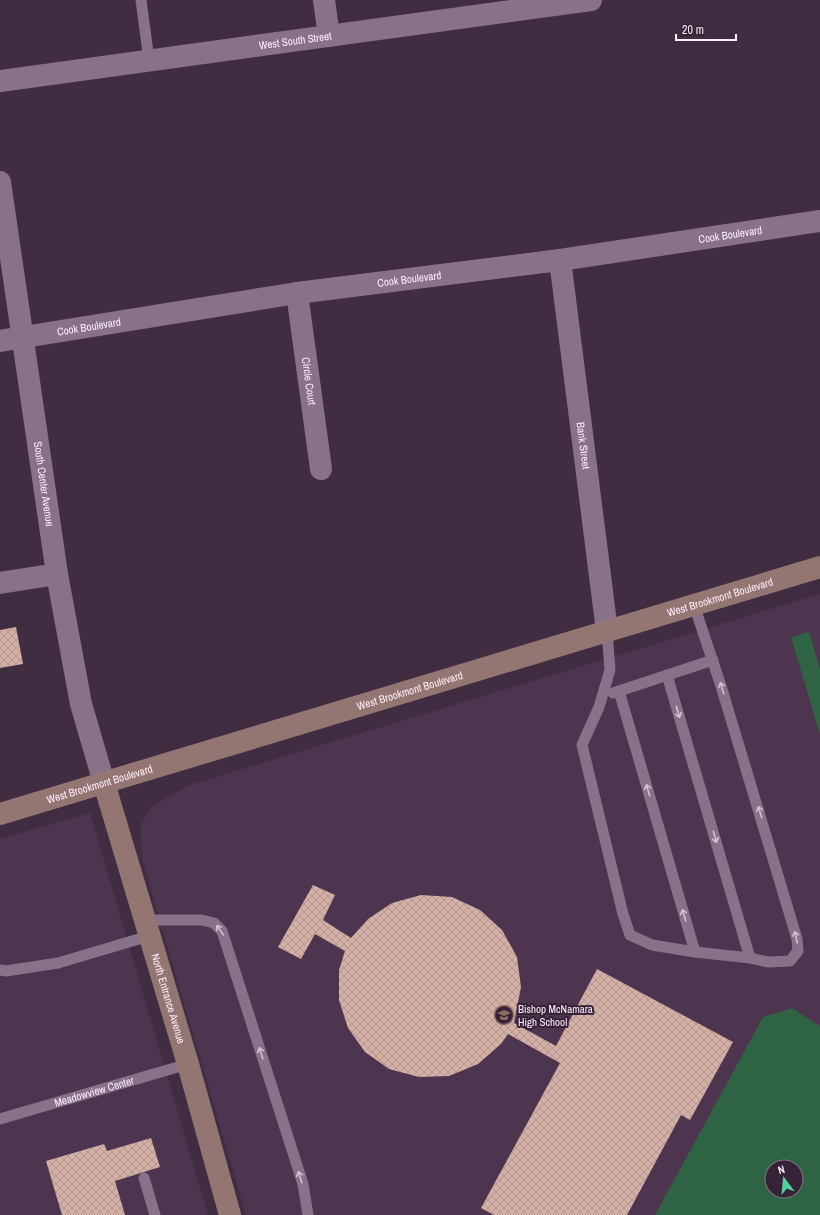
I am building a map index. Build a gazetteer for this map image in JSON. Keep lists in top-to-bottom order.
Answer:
{
  "streets": {
    "main road": ["West Brookmont Boulevard", "North Entrance Avenue"],
    "street": [
      "West South Street",
      "Cook Boulevard",
      "Circle Court",
      "Bank Street",
      "South Center Avenue"
    ],
    "lane": ["Meadowview Center"]
  },
  "crossings": [
    ["Cook Boulevard", "Circle Court"],
    ["Cook Boulevard", "Bank Street"],
    ["Cook Boulevard", "South Center Avenue"],
    ["Bank Street", "West Brookmont Boulevard"],
    ["South Center Avenue", "West Brookmont Boulevard"],
    ["South Center Avenue", "North Entrance Avenue"],
    ["West Brookmont Boulevard", "North Entrance Avenue"],
    ["North Entrance Avenue", "Meadowview Center"]
  ],
  "places": {
    "school or university": ["Bishop McNamara High School"]
  },
  "scale_bar": "20 m",
  "north": "top"
}
